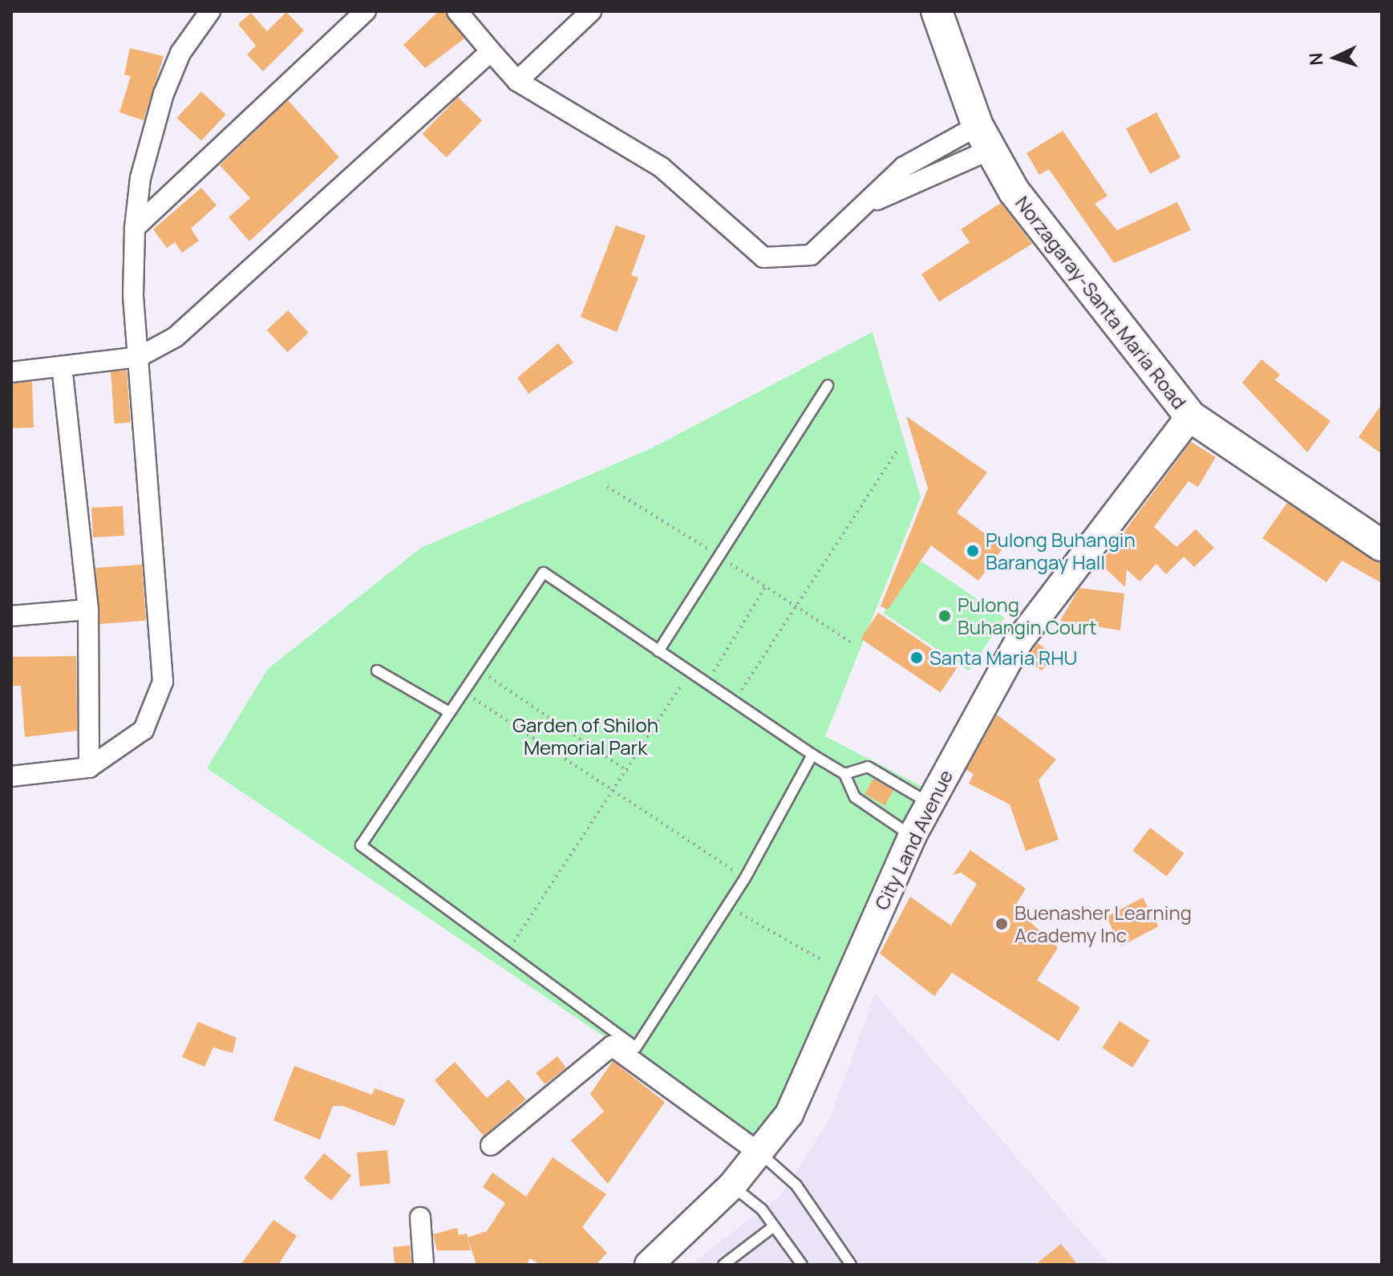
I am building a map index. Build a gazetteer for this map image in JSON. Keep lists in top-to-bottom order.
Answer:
{
  "streets": {
    "main road": ["Norzagaray-Santa Maria Road"],
    "street": ["City Land Avenue"]
  },
  "crossings": [
    ["Norzagaray-Santa Maria Road", "City Land Avenue"]
  ],
  "parks": ["Garden of Shiloh Memorial Park"],
  "places": [
    "Pulong Buhangin Barangay Hall",
    "Pulong Buhangin Court",
    "Santa Maria RHU",
    "Buenasher Learning Academy Inc"
  ],
  "north": "left"
}
